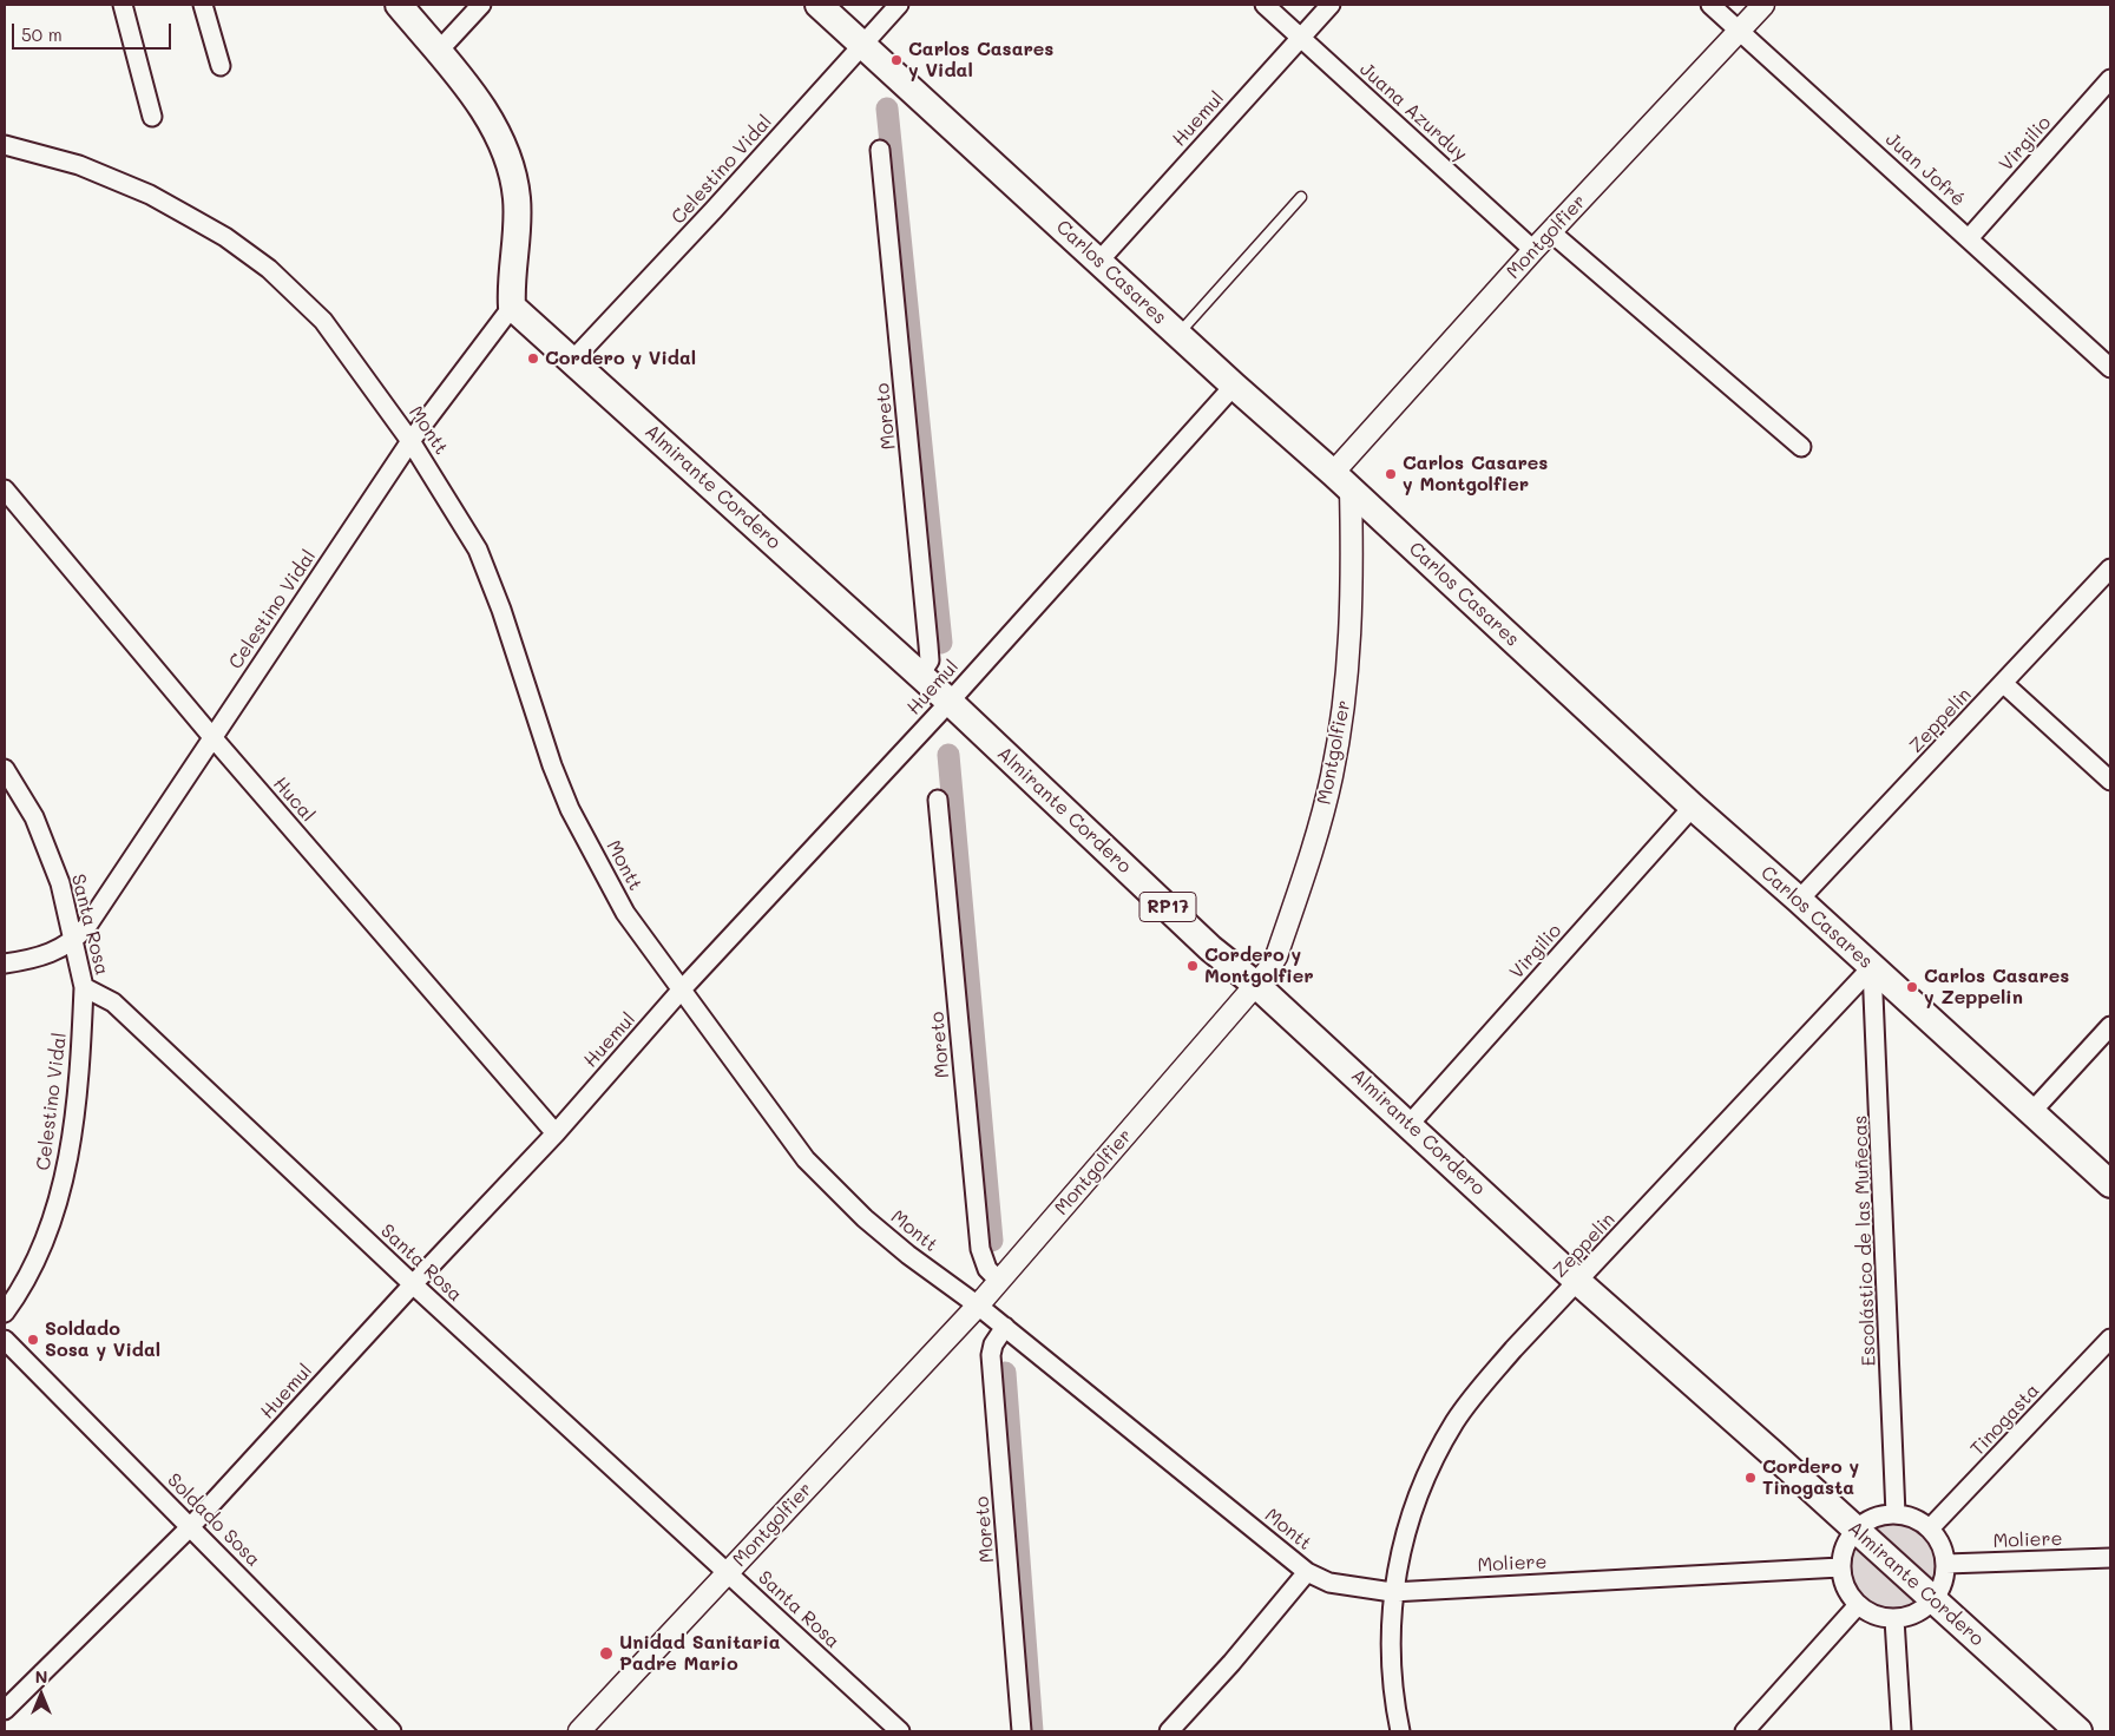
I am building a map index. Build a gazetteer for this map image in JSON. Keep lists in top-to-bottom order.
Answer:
{
  "streets": {
    "main road": ["Carlos Casares", "Almirante Cordero", "RP17"],
    "street": [
      "Juana Azurduy",
      "Huemul",
      "Virgilio",
      "Celestino Vidal",
      "Juan Jofré",
      "Montgolfier",
      "Moreto",
      "Montt",
      "Zeppelin",
      "Hucal",
      "Santa Rosa",
      "Escolástico de las Muñecas",
      "Tinogasta",
      "Soldado Sosa",
      "Moliere"
    ]
  },
  "crossings": [
    ["Juana Azurduy", "Huemul"],
    ["Juana Azurduy", "Montgolfier"],
    ["Huemul", "Carlos Casares"],
    ["Huemul", "Montt"],
    ["Huemul", "Almirante Cordero"],
    ["Huemul", "Hucal"],
    ["Huemul", "Santa Rosa"],
    ["Huemul", "Soldado Sosa"],
    ["Virgilio", "Juan Jofré"],
    ["Virgilio", "Carlos Casares"],
    ["Virgilio", "Almirante Cordero"],
    ["Celestino Vidal", "Carlos Casares"],
    ["Celestino Vidal", "Montt"],
    ["Celestino Vidal", "Almirante Cordero"],
    ["Celestino Vidal", "Hucal"],
    ["Celestino Vidal", "Santa Rosa"],
    ["Juan Jofré", "Montgolfier"],
    ["Montgolfier", "Carlos Casares"],
    ["Montgolfier", "Moreto"],
    ["Montgolfier", "Montt"],
    ["Montgolfier", "Almirante Cordero"],
    ["Montgolfier", "Santa Rosa"],
    ["Carlos Casares", "Zeppelin"],
    ["Carlos Casares", "Escolástico de las Muñecas"],
    ["Moreto", "Montt"],
    ["Moreto", "Almirante Cordero"],
    ["Montt", "Moliere"],
    ["Almirante Cordero", "Zeppelin"],
    ["Zeppelin", "Escolástico de las Muñecas"],
    ["Zeppelin", "Moliere"]
  ],
  "places": [
    "Carlos Casares y Vidal",
    "Cordero y Vidal",
    "Carlos Casares y Montgolfier",
    "Cordero y Montgolfier",
    "Carlos Casares y Zeppelin",
    "Soldado Sosa y Vidal",
    "Cordero y Tinogasta",
    "Unidad Sanitaria Padre Mario"
  ],
  "scale_bar": "50 m",
  "north": "top"
}
